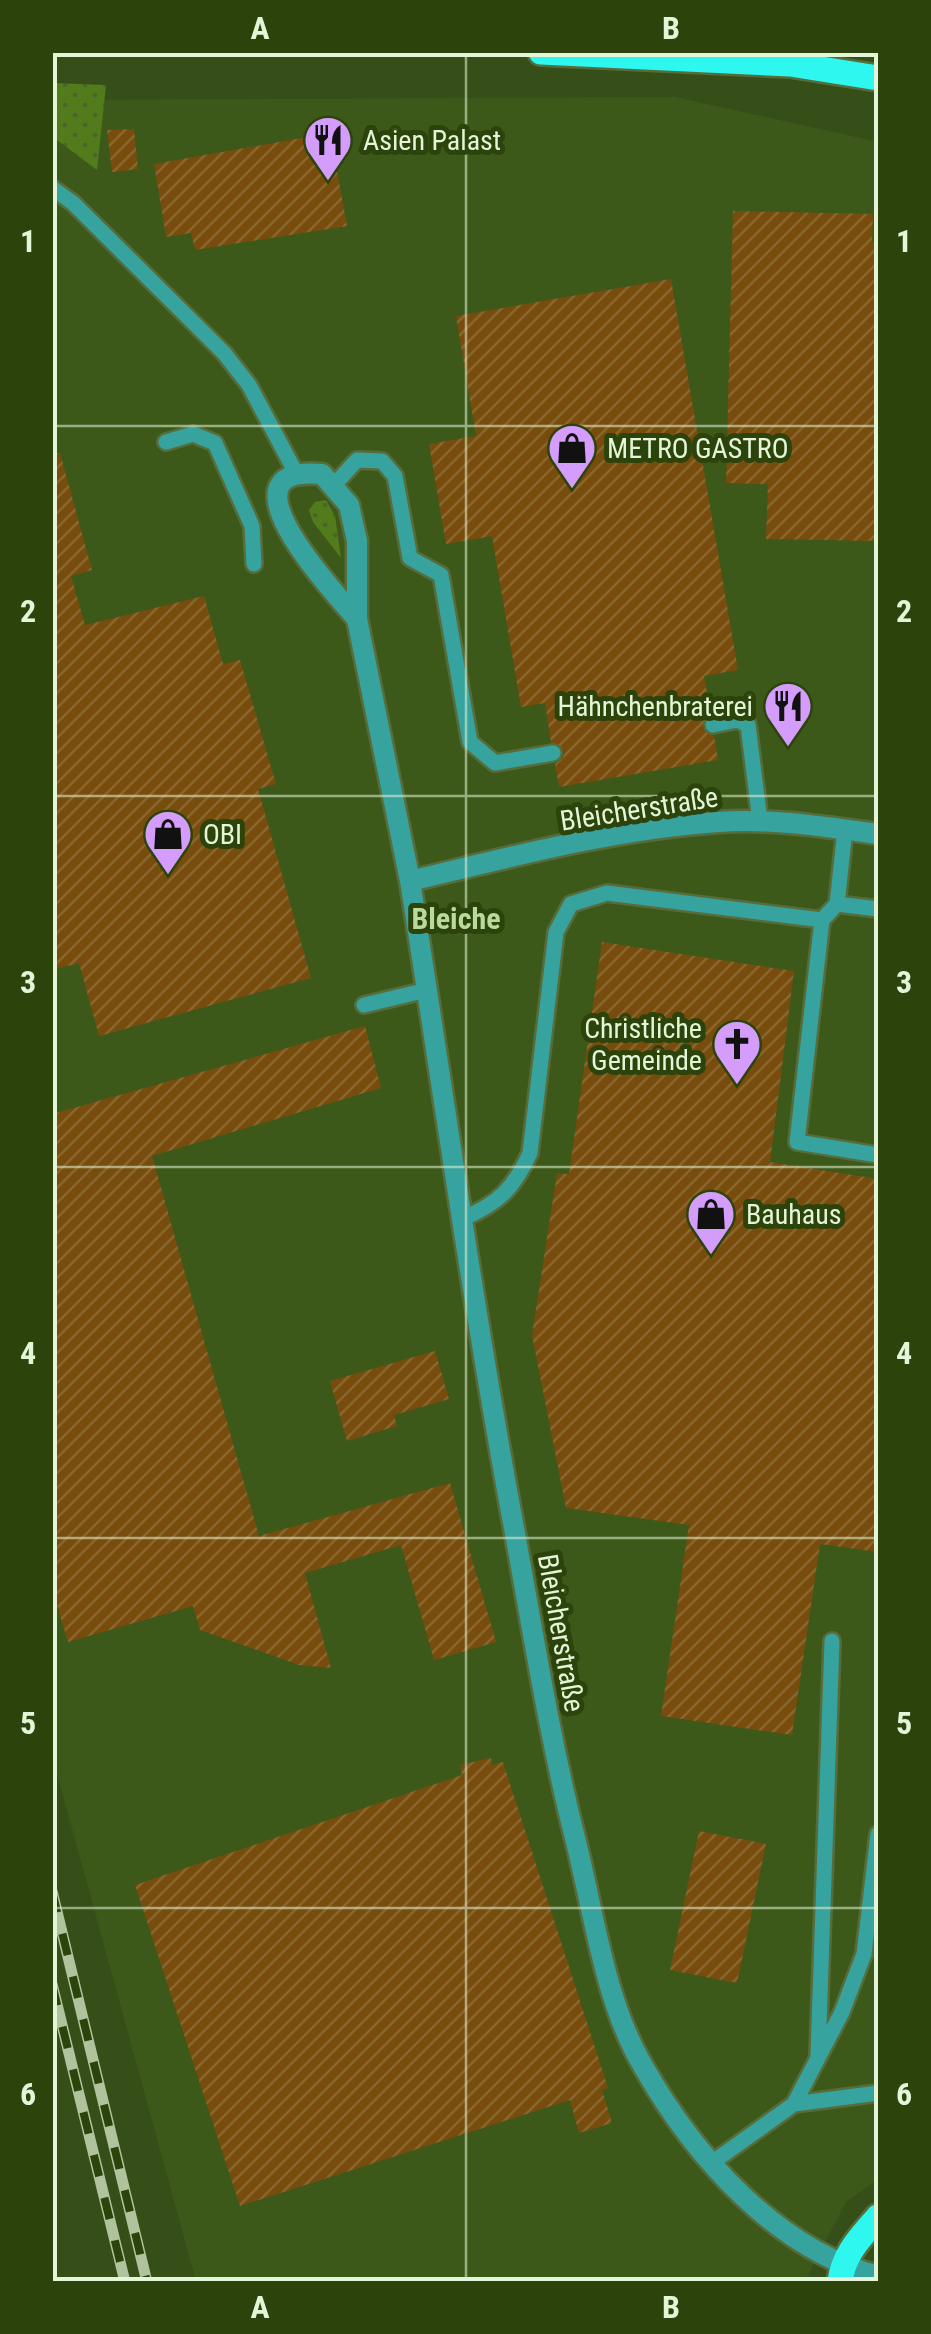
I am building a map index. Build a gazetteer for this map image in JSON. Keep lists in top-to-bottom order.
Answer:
{
  "streets": {
    "street": ["Bleicherstraße"]
  },
  "districts": ["Bleiche"],
  "places": {
    "restaurant": ["Asien Palast", "Hähnchenbraterei"],
    "shop": ["METRO GASTRO", "OBI", "Bauhaus"],
    "church": ["Christliche Gemeinde"]
  },
  "grid": {
    "columns": ["A", "B"],
    "rows": [
      "1",
      "2",
      "3",
      "4",
      "5",
      "6"
    ]
  }
}
